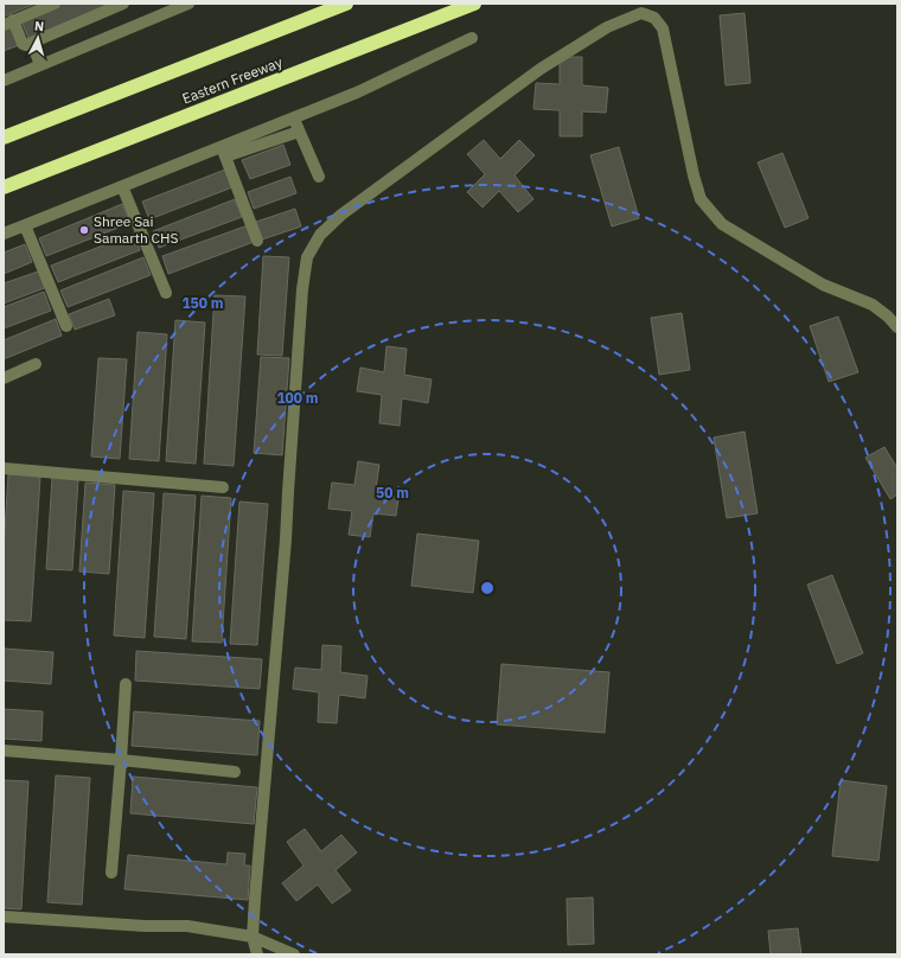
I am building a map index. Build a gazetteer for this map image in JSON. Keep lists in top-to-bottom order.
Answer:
{
  "streets": {
    "highway": ["Eastern Freeway"]
  },
  "places": ["Shree Sai Samarth CHS"],
  "north": "top",
  "rings": ["150 m", "100 m", "50 m"]
}
